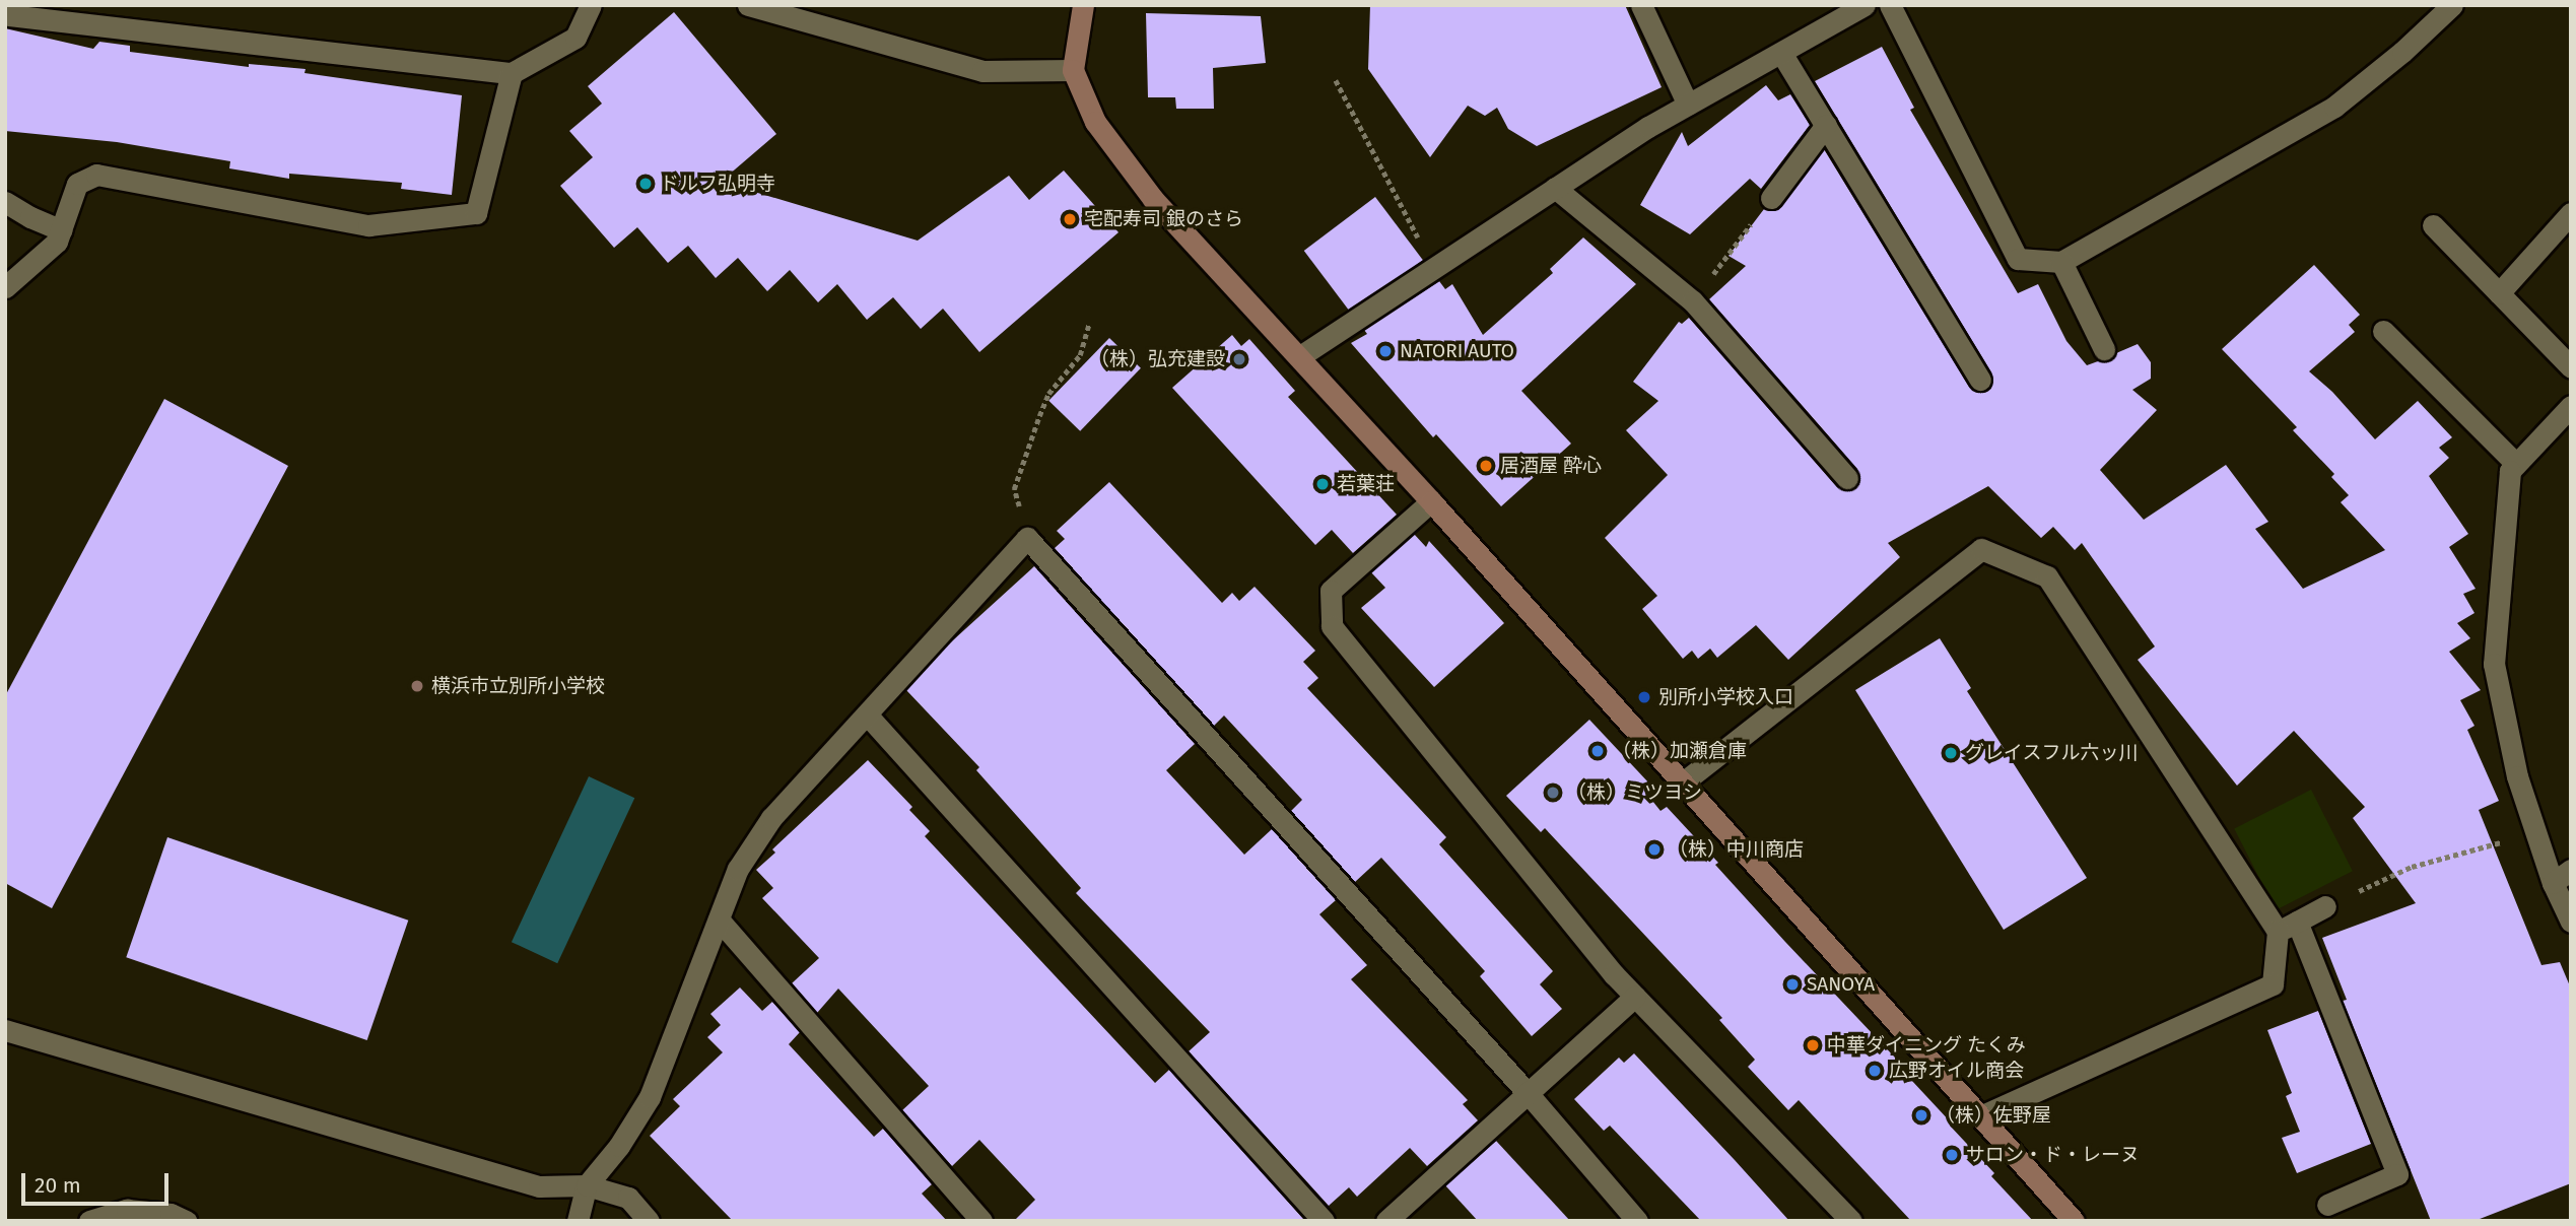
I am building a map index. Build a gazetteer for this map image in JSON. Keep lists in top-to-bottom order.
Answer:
{
  "places": [
    "ドルフ弘明寺",
    "宅配寿司 銀のさら",
    "NATORI AUTO",
    "（株）弘充建設",
    "居酒屋 酔心",
    "若葉荘",
    "横浜市立別所小学校",
    "別所小学校入口",
    "（株）加瀬倉庫",
    "グレイスフル六ッ川",
    "（株）ミツヨシ",
    "（株）中川商店",
    "SANOYA",
    "中華ダイニング たくみ",
    "広野オイル商会",
    "（株）佐野屋",
    "サロン・ド・レーヌ"
  ],
  "scale_bar": "20 m"
}
